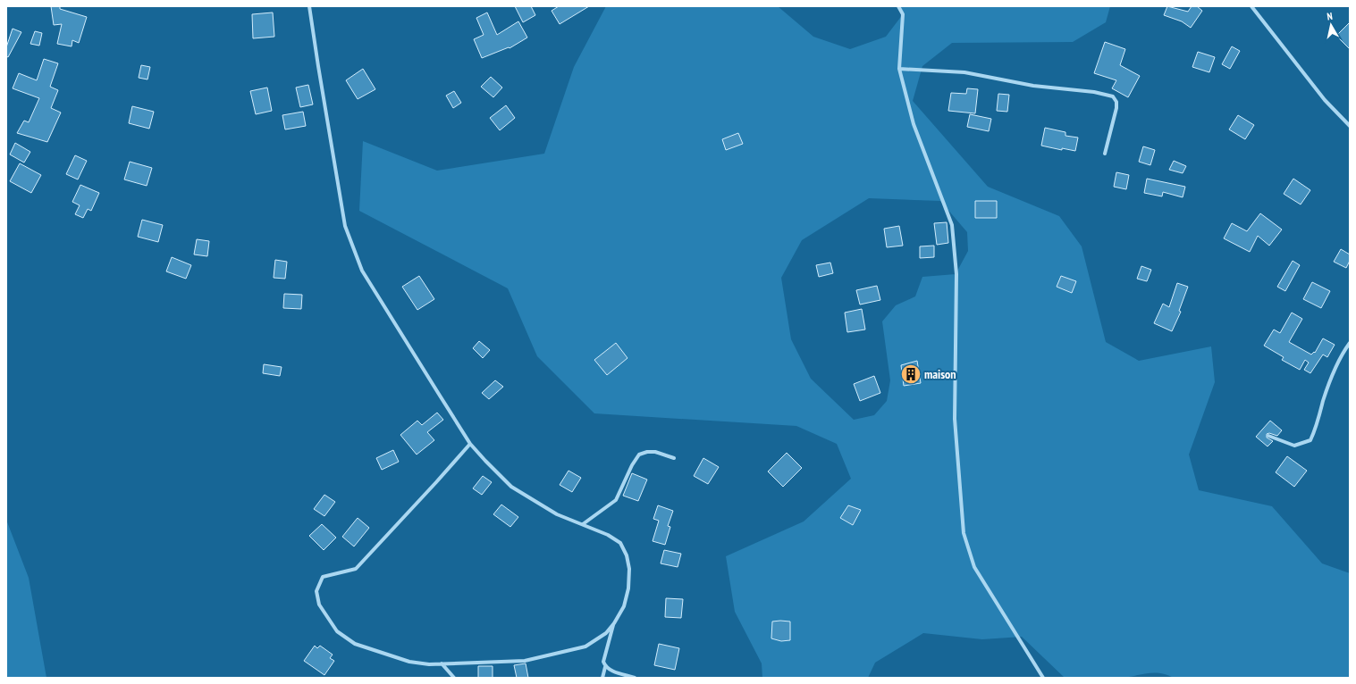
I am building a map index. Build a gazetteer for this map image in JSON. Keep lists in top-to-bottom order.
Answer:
{
  "places": {
    "building": ["maison"]
  },
  "north": "top"
}
